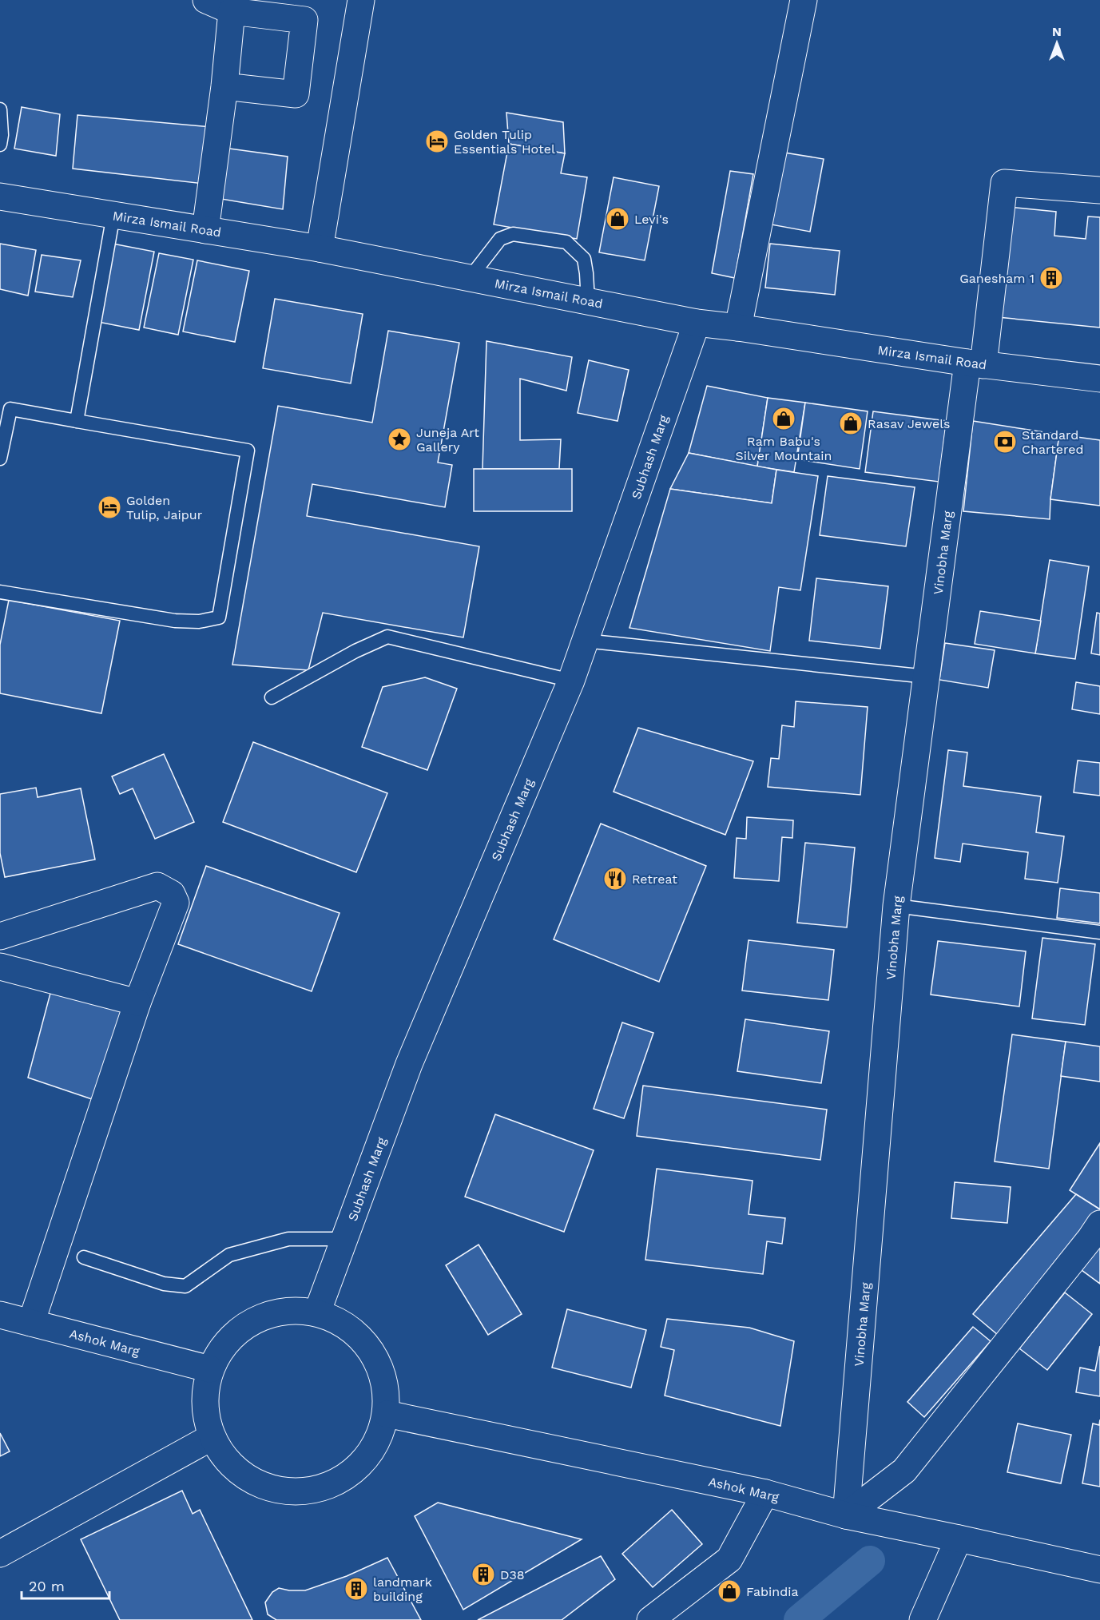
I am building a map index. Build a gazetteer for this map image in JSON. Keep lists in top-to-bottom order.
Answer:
{
  "streets": {
    "main road": [
      "Mirza Ismail Road",
      "Subhash Marg",
      "Vinobha Marg",
      "Ashok Marg"
    ]
  },
  "crossings": [
    ["Mirza Ismail Road", "Subhash Marg"],
    ["Mirza Ismail Road", "Vinobha Marg"],
    ["Vinobha Marg", "Ashok Marg"]
  ],
  "places": {
    "hotel": ["Golden Tulip Essentials Hotel", "Golden Tulip, Jaipur"],
    "shop": [
      "Levi's",
      "Ram Babu's Silver Mountain",
      "Rasav Jewels",
      "Fabindia"
    ],
    "building": ["Ganesham 1", "D38", "landmark building"],
    "place": ["Juneja Art Gallery"],
    "bank": ["Standard Chartered"],
    "restaurant": ["Retreat"]
  },
  "scale_bar": "20 m",
  "north": "top"
}
